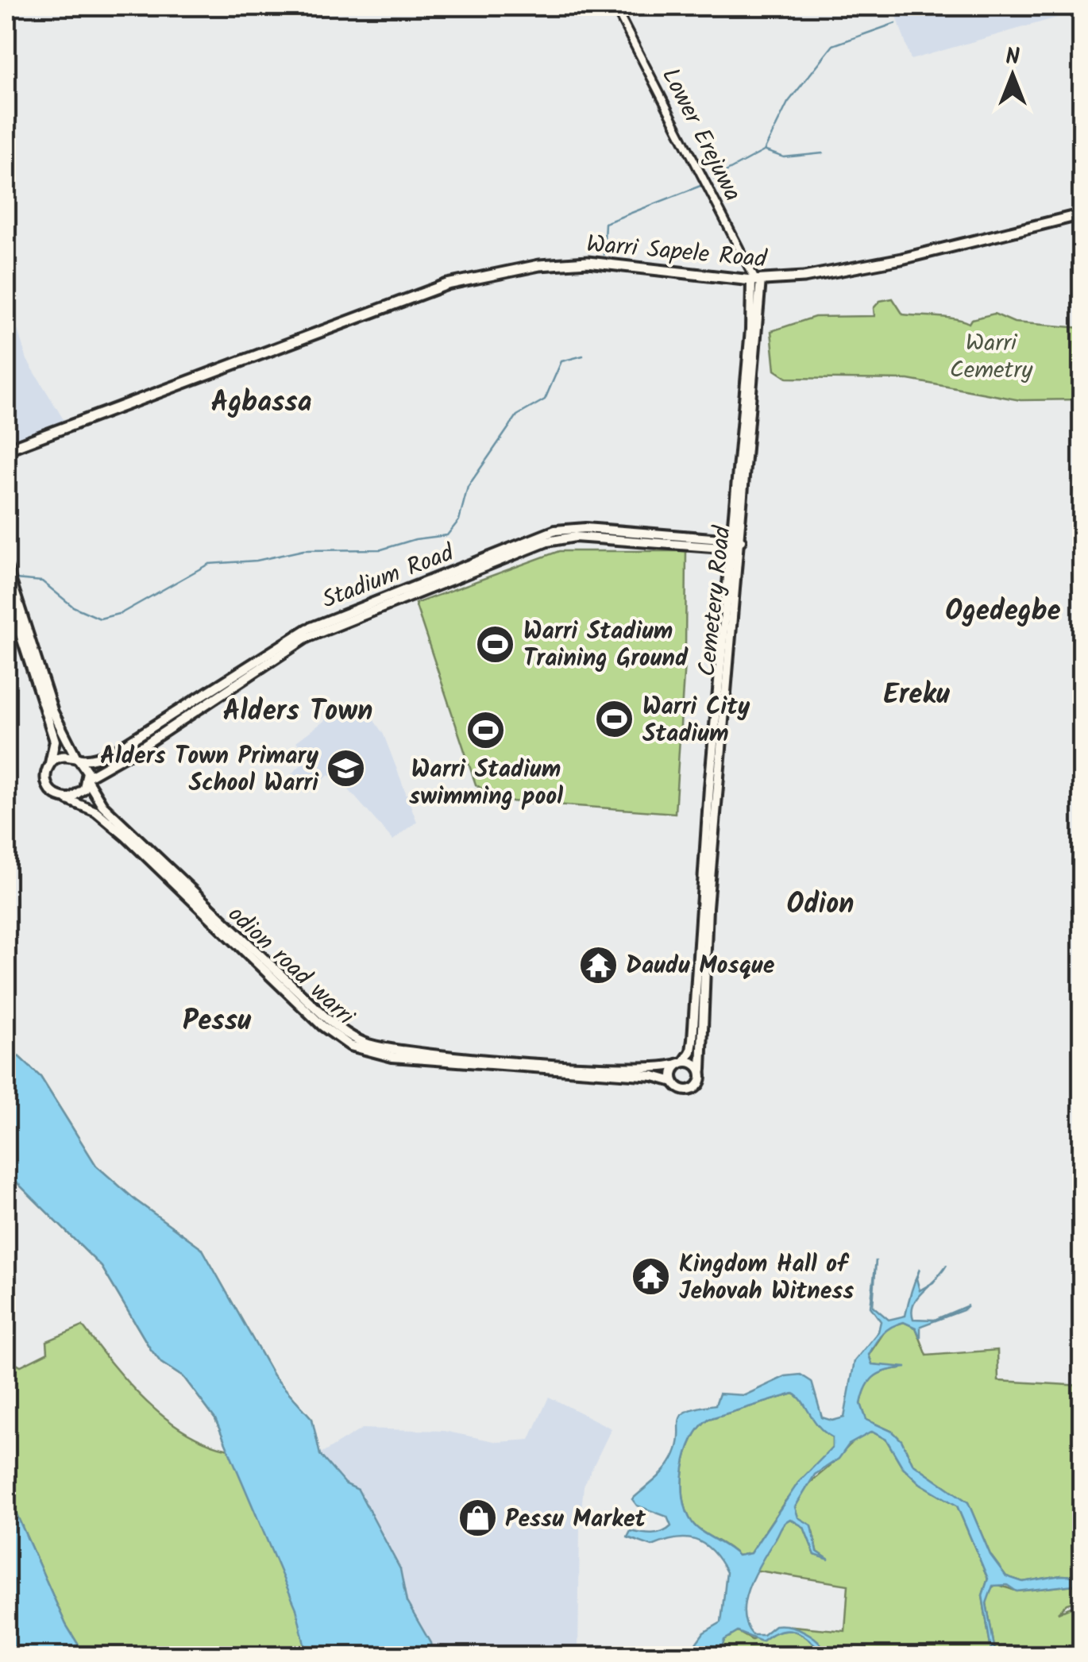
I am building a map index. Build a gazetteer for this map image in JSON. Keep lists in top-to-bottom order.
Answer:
{
  "streets": {
    "highway": ["Warri Sapele Road"],
    "main road": ["Stadium Road", "Cemetery Road", "odion road warri"],
    "street": ["Lower Erejuwa"]
  },
  "crossings": [
    ["Lower Erejuwa", "Warri Sapele Road"],
    ["Lower Erejuwa", "Cemetery Road"],
    ["Warri Sapele Road", "Cemetery Road"],
    ["Stadium Road", "Cemetery Road"],
    ["Stadium Road", "odion road warri"],
    ["Cemetery Road", "odion road warri"]
  ],
  "districts": [
    "Agbassa",
    "Ogedegbe",
    "Ereku",
    "Alders Town",
    "Odion",
    "Pessu"
  ],
  "parks": ["Warri Cemetry"],
  "places": {
    "sports": ["Warri Stadium Training Ground", "Warri City Stadium", "Warri Stadium swimming pool"],
    "school or university": ["Alders Town Primary School Warri"],
    "temple": ["Daudu Mosque", "Kingdom Hall of Jehovah Witness"],
    "shop": ["Pessu Market"]
  },
  "north": "top"
}
